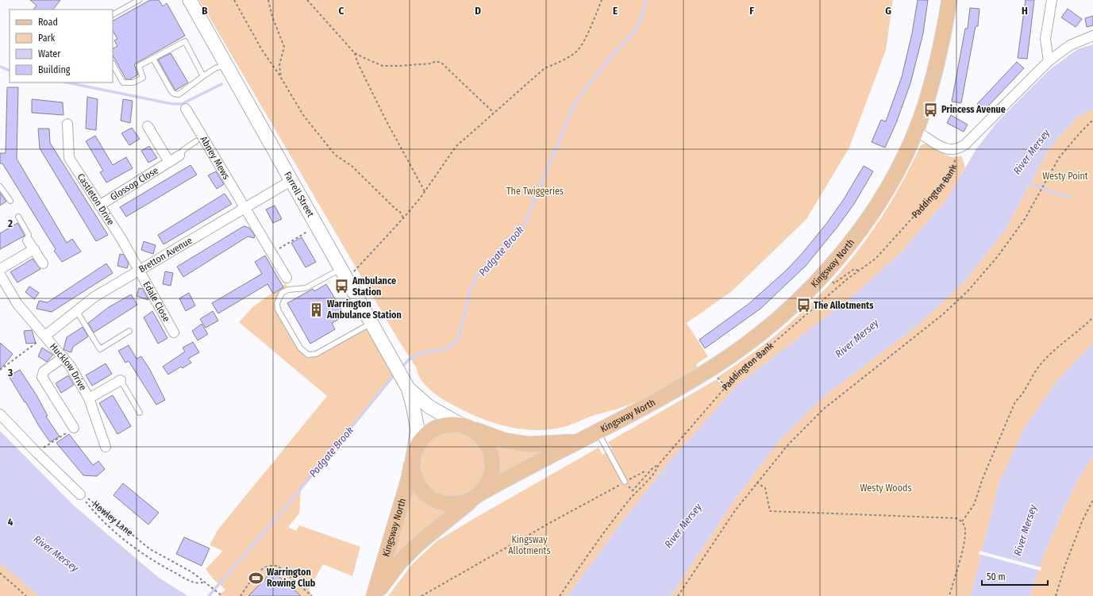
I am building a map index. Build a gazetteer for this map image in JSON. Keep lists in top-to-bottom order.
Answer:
{
  "streets": {
    "main road": ["Kingsway North"],
    "street": [
      "Abney Mews",
      "Glossop Close",
      "Paddington Bank",
      "Farrell Street",
      "Castleton Drive",
      "Bretton Avenue",
      "Edale Close",
      "Hucklow Drive"
    ],
    "path": ["Howley Lane"]
  },
  "crossings": [
    ["Abney Mews", "Bretton Avenue"],
    ["Glossop Close", "Castleton Drive"],
    ["Paddington Bank", "Kingsway North"],
    ["Farrell Street", "Bretton Avenue"],
    ["Farrell Street", "Kingsway North"],
    ["Castleton Drive", "Bretton Avenue"],
    ["Castleton Drive", "Edale Close"],
    ["Bretton Avenue", "Edale Close"],
    ["Bretton Avenue", "Hucklow Drive"]
  ],
  "water": ["River Mersey", "Padgate Brook"],
  "parks": [
    "Westy Point",
    "The Twiggeries",
    "Westy Woods",
    "Kingsway Allotments"
  ],
  "places": {
    "bus stop": ["Princess Avenue", "Ambulance Station", "The Allotments"],
    "building": ["Warrington Ambulance Station"],
    "sports": ["Warrington Rowing Club"]
  },
  "legend": [
    "Road",
    "Park",
    "Water",
    "Building"
  ],
  "scale_bar": "50 m",
  "grid": {
    "columns": [
      "B",
      "C",
      "D",
      "E",
      "F",
      "G",
      "H"
    ],
    "rows": ["2", "3", "4"]
  }
}
